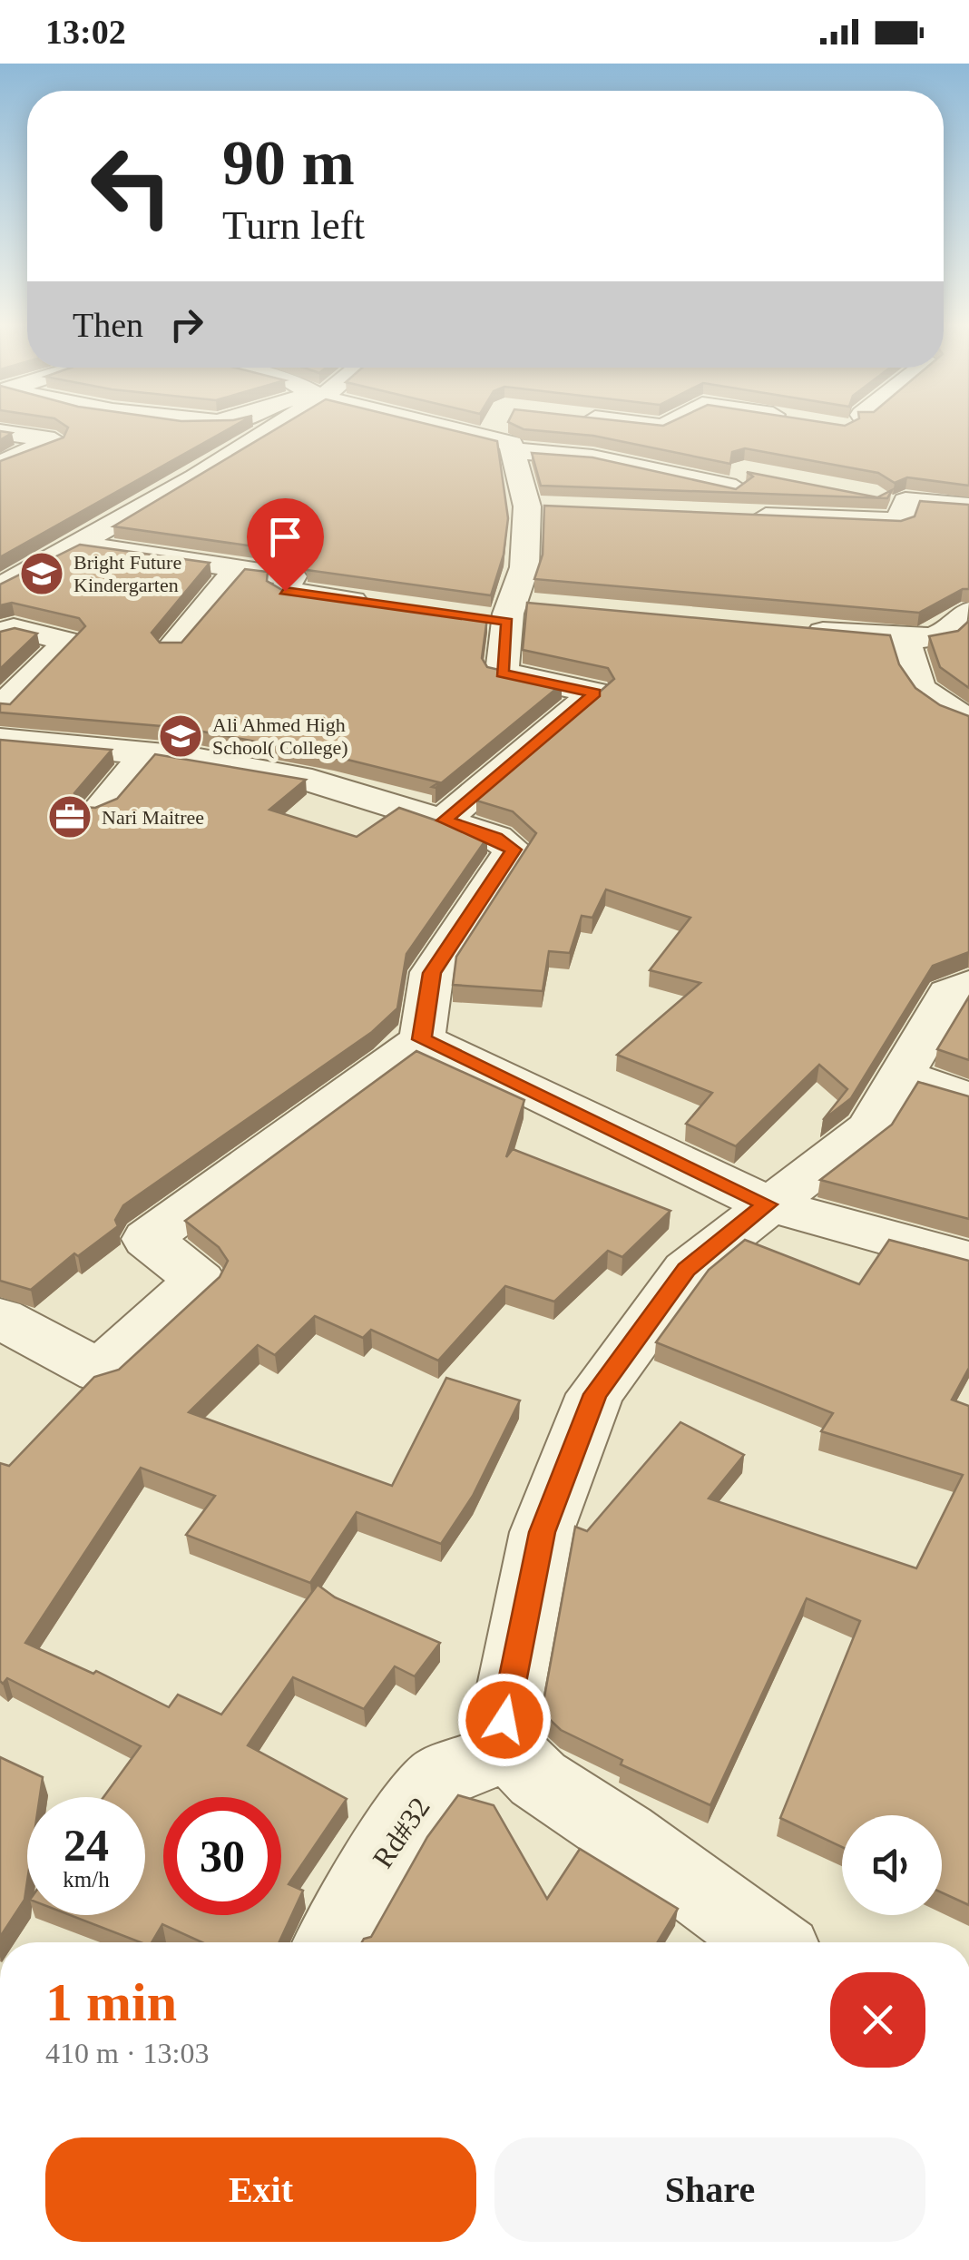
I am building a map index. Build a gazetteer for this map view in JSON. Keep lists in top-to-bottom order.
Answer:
{
  "streets": {
    "street": ["Rd#32"]
  },
  "places": {
    "school or university": ["Bright Future Kindergarten", "Ali Ahmed High School( College)"],
    "office": ["Nari Maitree"]
  },
  "page": {
    "status": "13:02",
    "turn": ["90 m", "Turn left"],
    "then": "Then",
    "speed": "24 km/h",
    "limit": "30",
    "heading": ["1 min", "410 m · 13:03"],
    "buttons": ["Exit", "Share"]
  }
}
